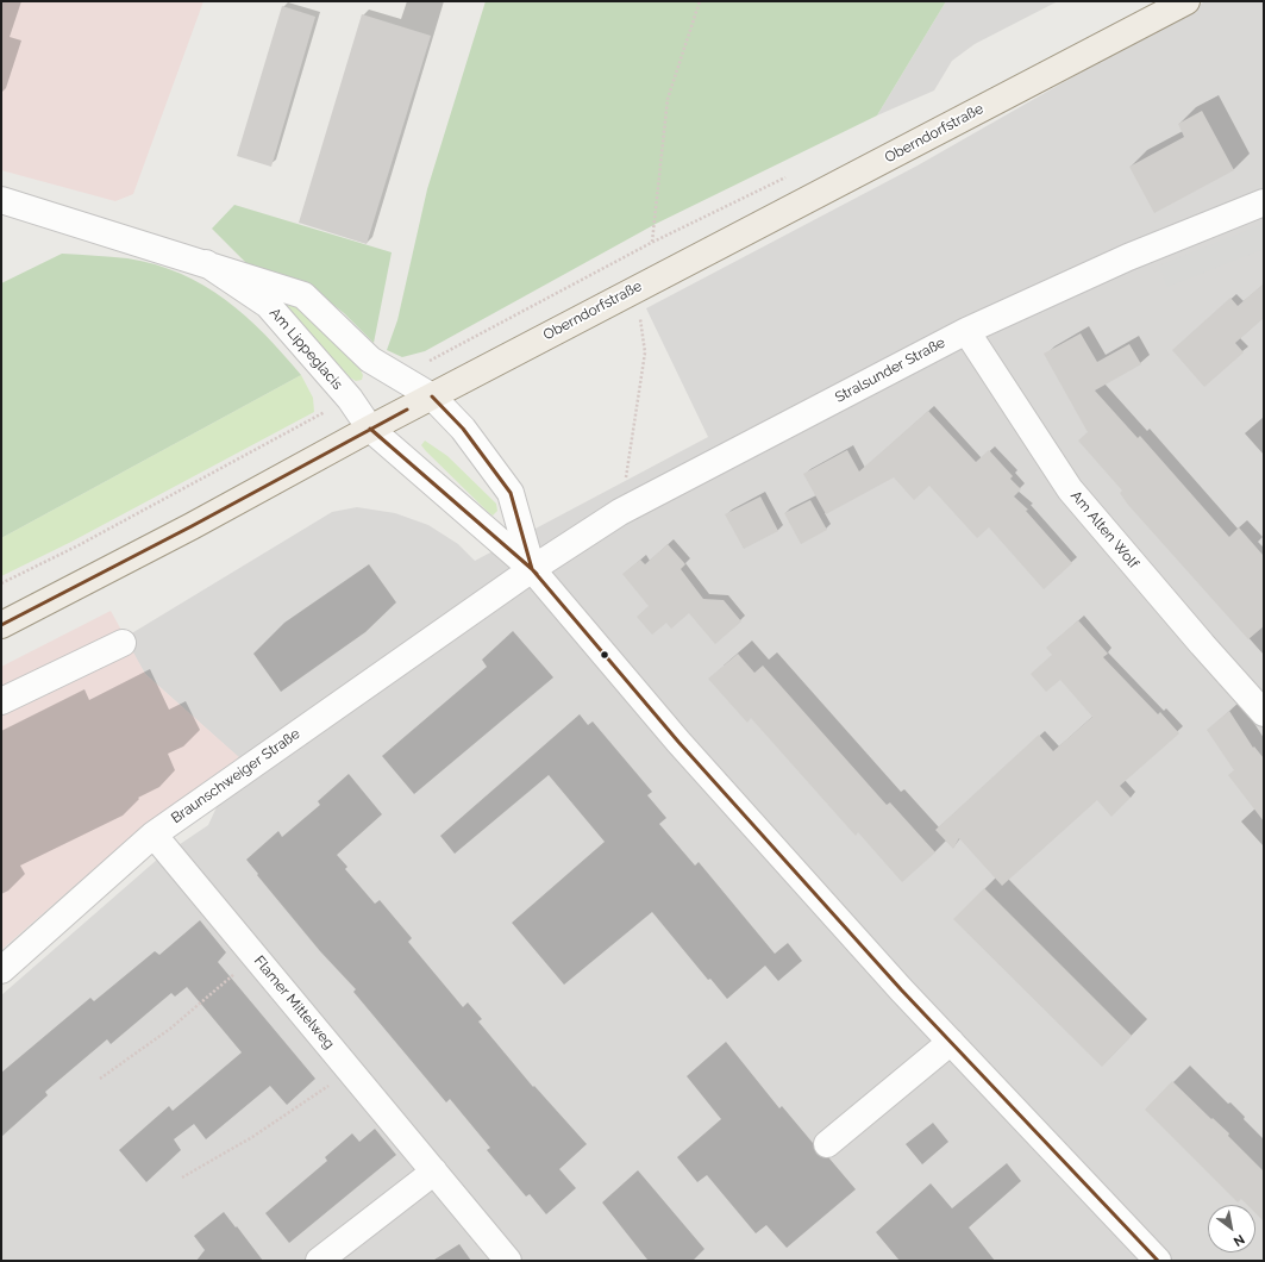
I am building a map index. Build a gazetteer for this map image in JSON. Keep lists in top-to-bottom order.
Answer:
{
  "streets": {
    "main road": ["Oberndorfstraße"],
    "street": [
      "Am Lippeglacis",
      "Stralsunder Straße",
      "Am Alten Wolf",
      "Braunschweiger Straße",
      "Flamer Mittelweg"
    ]
  },
  "crossings": [
    ["Oberndorfstraße", "Am Lippeglacis"],
    ["Am Lippeglacis", "Stralsunder Straße"],
    ["Am Lippeglacis", "Braunschweiger Straße"],
    ["Stralsunder Straße", "Am Alten Wolf"],
    ["Stralsunder Straße", "Braunschweiger Straße"],
    ["Braunschweiger Straße", "Flamer Mittelweg"]
  ],
  "north": "bottom right"
}
